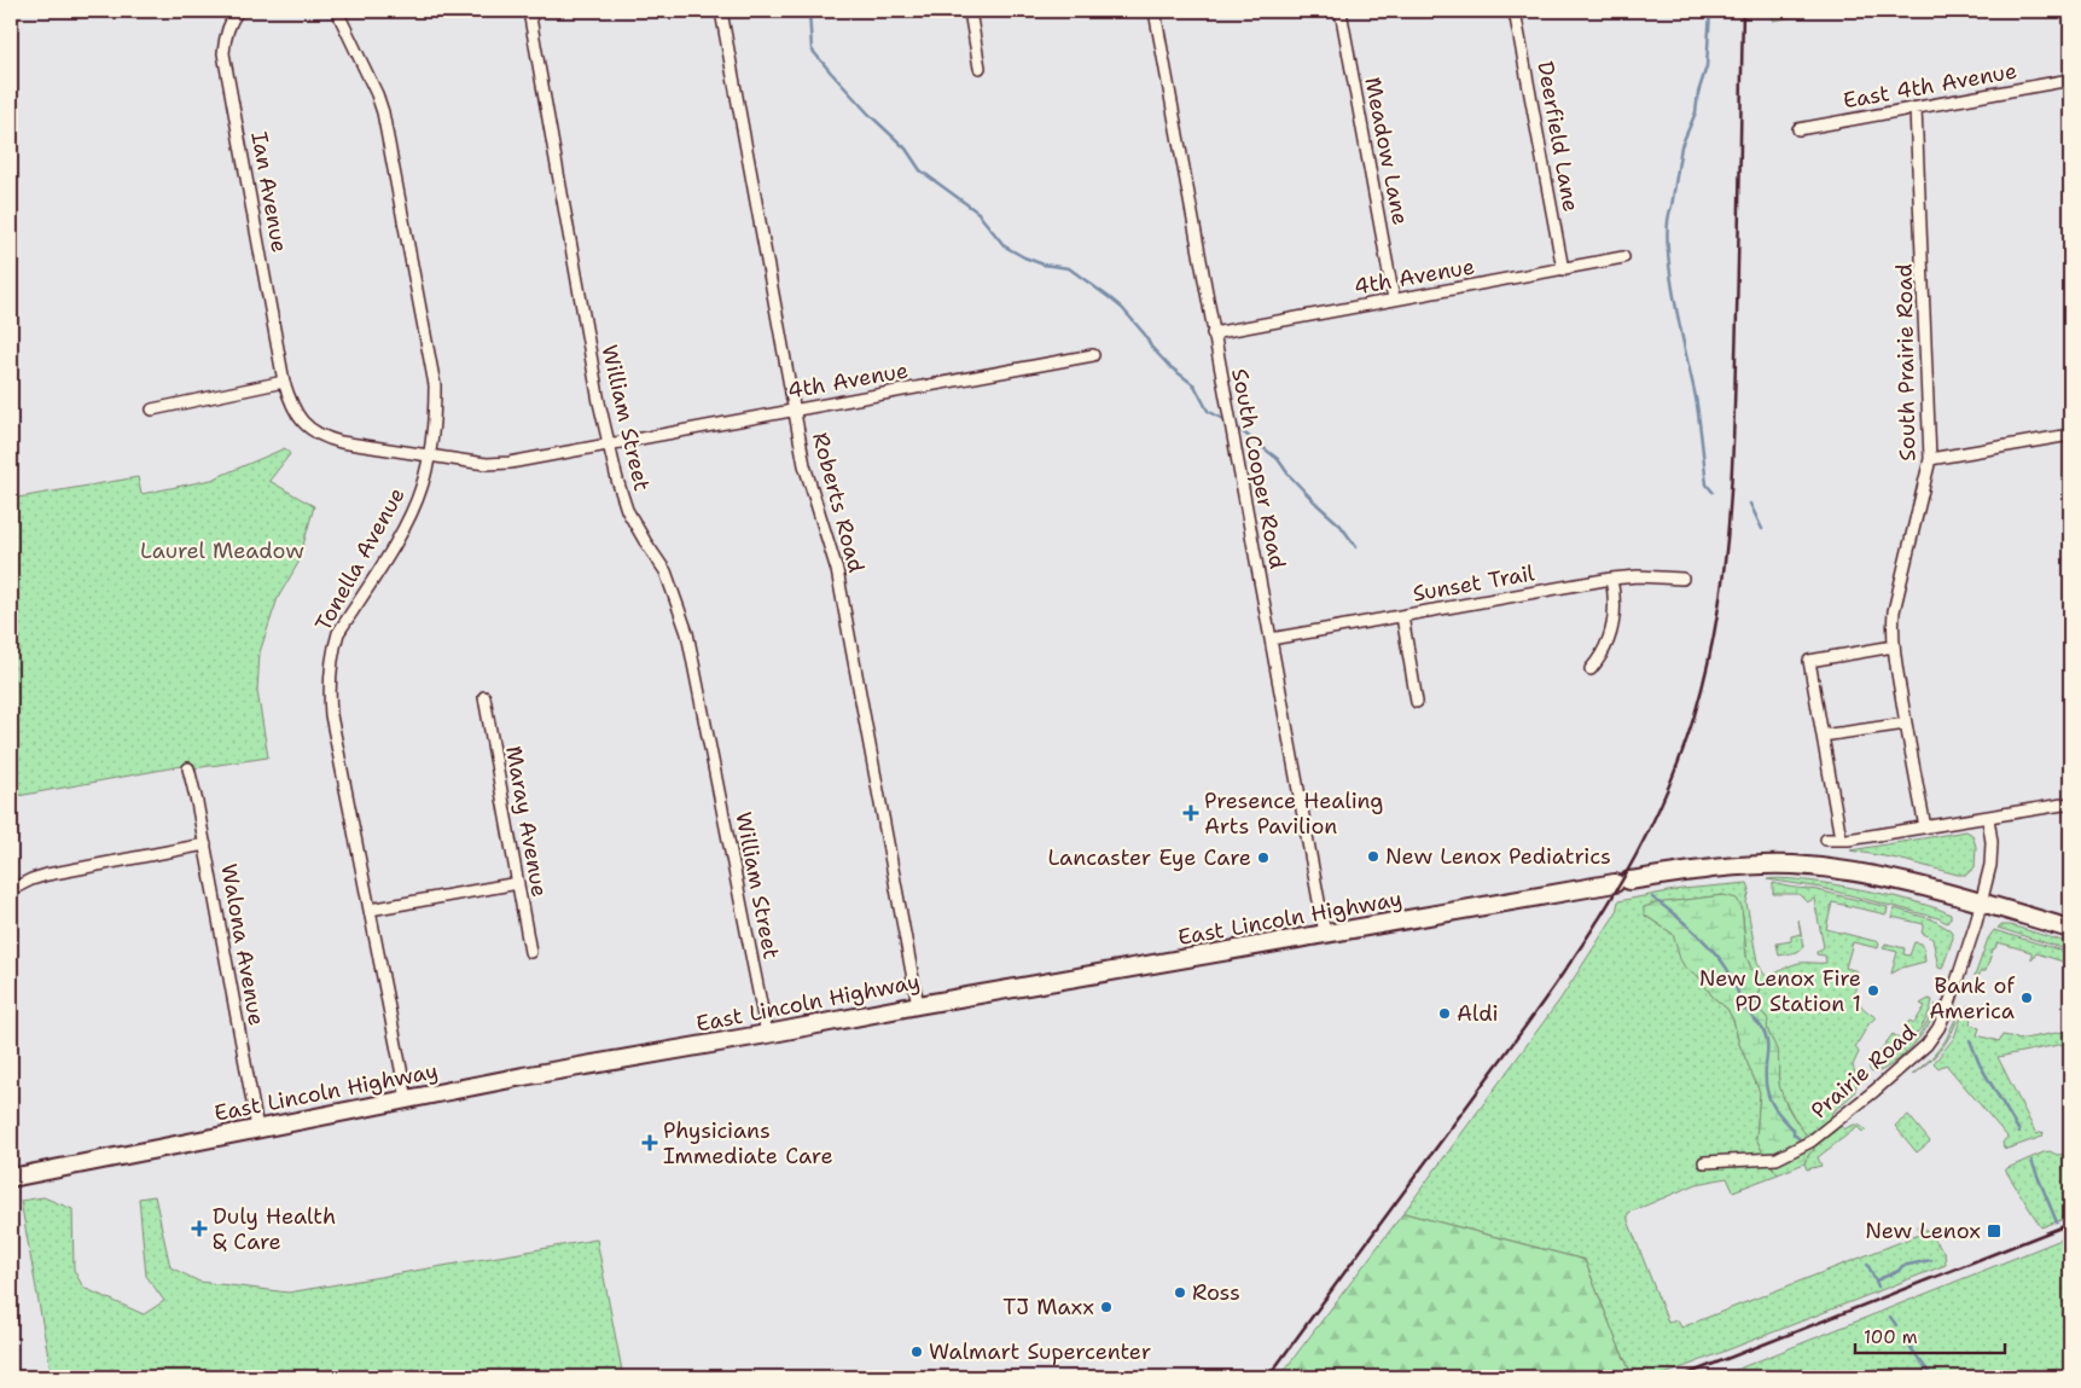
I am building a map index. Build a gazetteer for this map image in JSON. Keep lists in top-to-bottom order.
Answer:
{
  "streets": {
    "main road": ["East Lincoln Highway"],
    "street": [
      "East 4th Avenue",
      "Deerfield Lane",
      "Meadow Lane",
      "Ian Avenue",
      "4th Avenue",
      "South Prairie Road",
      "William Street",
      "South Cooper Road",
      "Roberts Road",
      "Tonella Avenue",
      "Sunset Trail",
      "Maray Avenue",
      "Walona Avenue",
      "Prairie Road"
    ]
  },
  "crossings": [
    ["East 4th Avenue", "South Prairie Road"],
    ["Deerfield Lane", "4th Avenue"],
    ["Meadow Lane", "4th Avenue"],
    ["4th Avenue", "William Street"],
    ["4th Avenue", "South Cooper Road"],
    ["4th Avenue", "Roberts Road"],
    ["William Street", "East Lincoln Highway"],
    ["South Cooper Road", "Sunset Trail"],
    ["South Cooper Road", "East Lincoln Highway"],
    ["Roberts Road", "East Lincoln Highway"],
    ["Tonella Avenue", "East Lincoln Highway"],
    ["East Lincoln Highway", "Walona Avenue"],
    ["East Lincoln Highway", "Prairie Road"]
  ],
  "parks": ["Laurel Meadow"],
  "places": {
    "health": ["Presence Healing Arts Pavilion", "Physicians Immediate Care", "Duly Health & Care"],
    "other": [
      "New Lenox Pediatrics",
      "Lancaster Eye Care",
      "New Lenox Fire PD Station 1",
      "Bank of America",
      "Aldi",
      "Ross",
      "TJ Maxx",
      "Walmart Supercenter"
    ],
    "transit": ["New Lenox"]
  },
  "scale_bar": "100 m"
}
